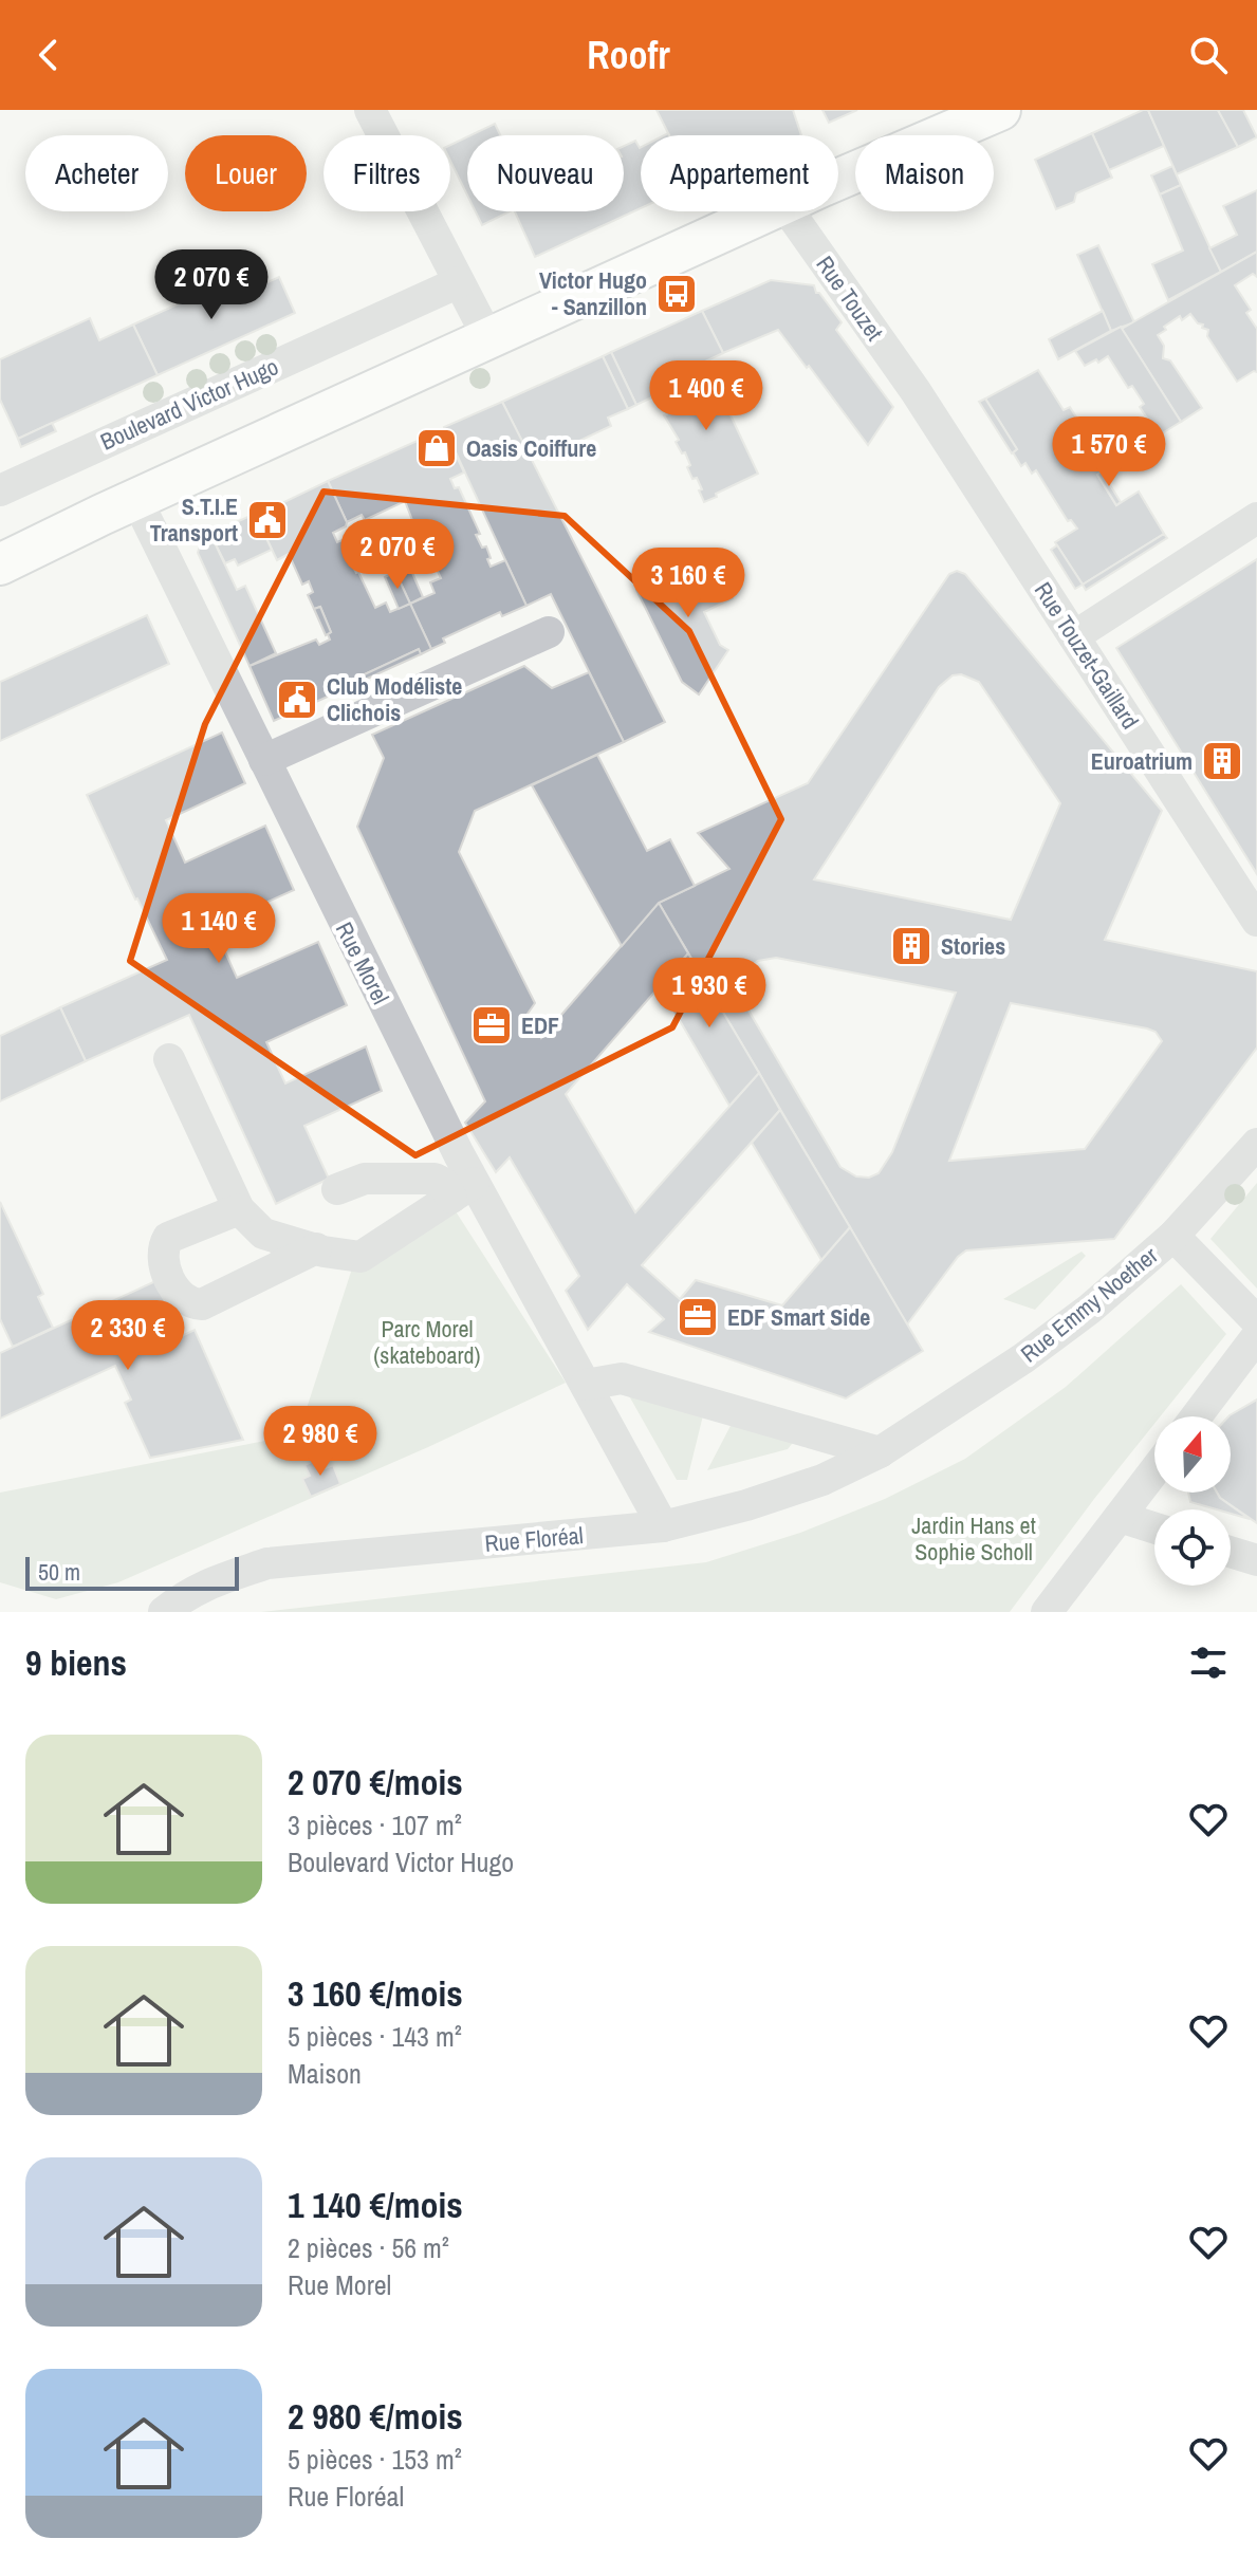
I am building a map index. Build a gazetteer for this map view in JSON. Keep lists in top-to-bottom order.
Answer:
{
  "streets": {
    "street": [
      "Rue Touzet",
      "Boulevard Victor Hugo",
      "Rue Touzet-Gaillard",
      "Rue Morel",
      "Rue Emmy Noether",
      "Rue Floréal"
    ]
  },
  "crossings": [
    ["Rue Touzet", "Rue Touzet-Gaillard"],
    ["Rue Morel", "Rue Floréal"],
    ["Rue Emmy Noether", "Rue Floréal"]
  ],
  "parks": ["Parc Morel (skateboard)", "Jardin Hans et Sophie Scholl"],
  "places": {
    "bus stop": ["Victor Hugo - Sanzillon"],
    "shop": ["Oasis Coiffure"],
    "public building": ["S.T.I.E Transport", "Club Modéliste Clichois"],
    "building": ["Euroatrium", "Stories"],
    "office": ["EDF", "EDF Smart Side"]
  },
  "scale_bar": "50 m",
  "north": "top",
  "page": {
    "header": "Roofr",
    "chip": [
      "Acheter",
      "Louer",
      "Filtres",
      "Nouveau",
      "Appartement",
      "Maison"
    ],
    "price": [
      "2 070 €",
      "1 400 €",
      "1 570 €",
      "2 070 €",
      "3 160 €",
      "1 140 €",
      "1 930 €",
      "2 330 €",
      "2 980 €"
    ],
    "scale": "50 m",
    "heading": "9 biens",
    "list": [
      {
        "name": "2 070 €/mois",
        "note": "3 pièces · 107 m² · Boulevard Victor Hugo"
      },
      {
        "name": "3 160 €/mois",
        "note": "5 pièces · 143 m² · Maison"
      },
      {
        "name": "1 140 €/mois",
        "note": "2 pièces · 56 m² · Rue Morel"
      },
      {
        "name": "2 980 €/mois",
        "note": "5 pièces · 153 m² · Rue Floréal"
      }
    ]
  }
}
